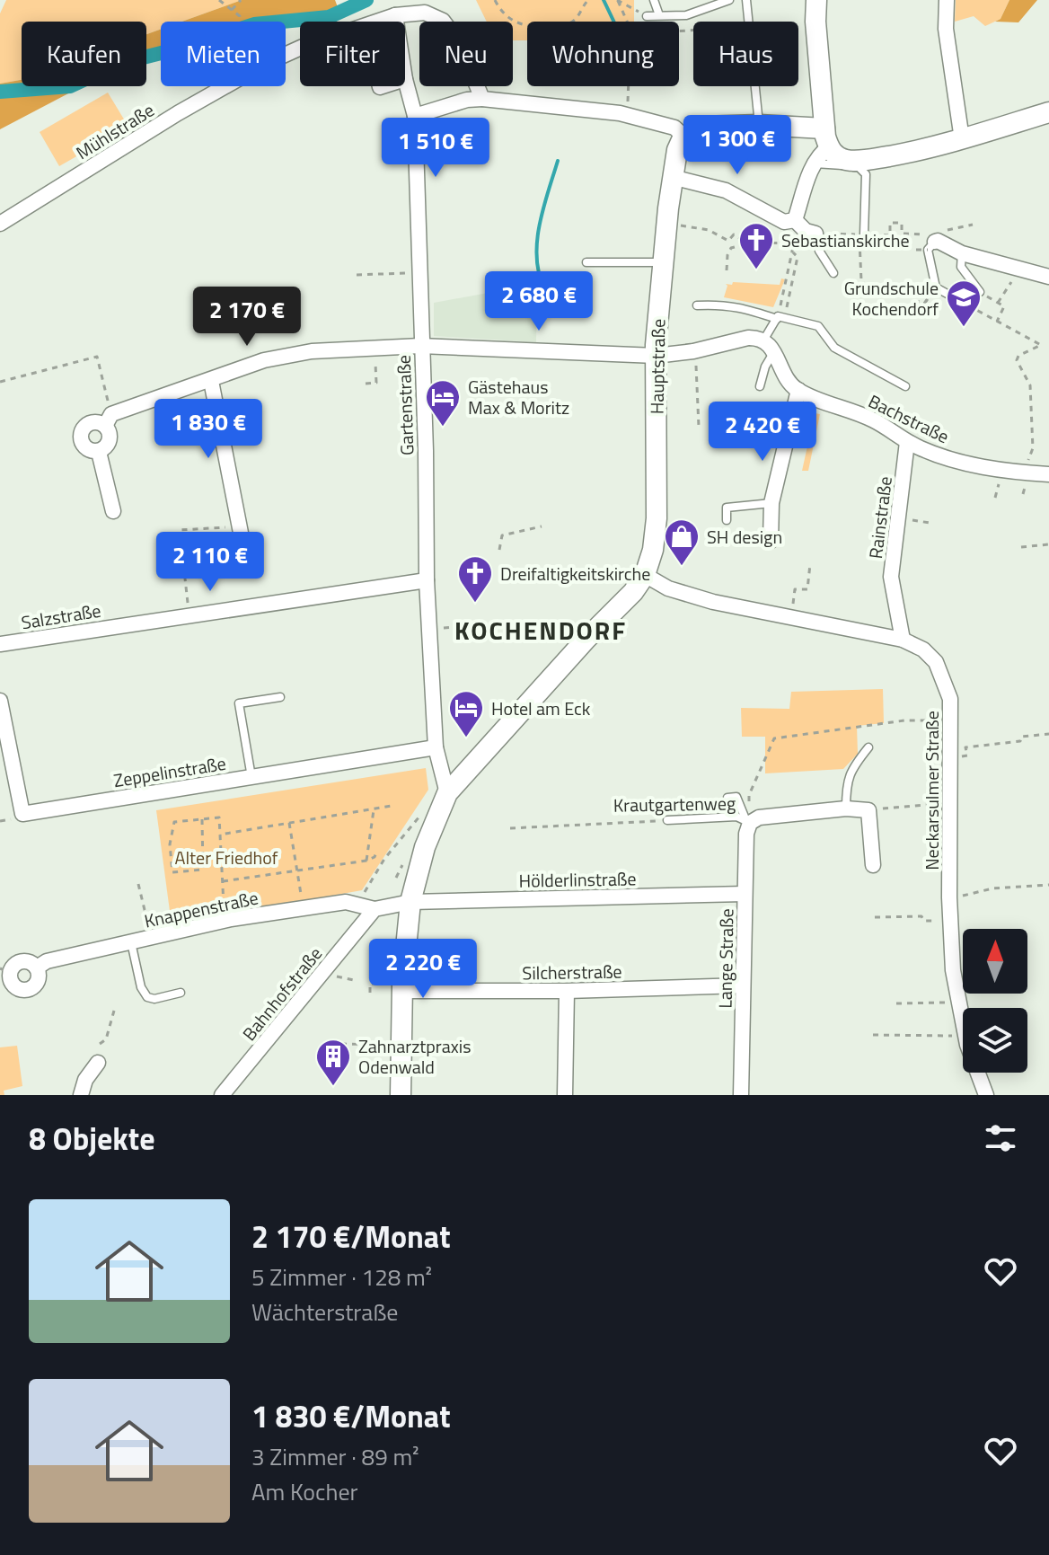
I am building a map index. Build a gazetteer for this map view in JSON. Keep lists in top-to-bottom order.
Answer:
{
  "streets": {
    "main road": ["Hauptstraße"],
    "street": [
      "Mühlstraße",
      "Gartenstraße",
      "Bachstraße",
      "Rainstraße",
      "Salzstraße",
      "Zeppelinstraße",
      "Neckarsulmer Straße",
      "Krautgartenweg",
      "Hölderlinstraße",
      "Knappenstraße",
      "Lange Straße",
      "Silcherstraße",
      "Bahnhofstraße"
    ]
  },
  "crossings": [
    ["Mühlstraße", "Gartenstraße"],
    ["Hauptstraße", "Gartenstraße"],
    ["Hauptstraße", "Neckarsulmer Straße"],
    ["Hauptstraße", "Hölderlinstraße"],
    ["Hauptstraße", "Silcherstraße"],
    ["Gartenstraße", "Salzstraße"],
    ["Gartenstraße", "Zeppelinstraße"],
    ["Bachstraße", "Rainstraße"],
    ["Rainstraße", "Neckarsulmer Straße"],
    ["Krautgartenweg", "Lange Straße"],
    ["Hölderlinstraße", "Lange Straße"],
    ["Knappenstraße", "Bahnhofstraße"],
    ["Lange Straße", "Silcherstraße"]
  ],
  "districts": ["KOCHENDORF"],
  "parks": ["Alter Friedhof"],
  "places": {
    "church": ["Sebastianskirche", "Dreifaltigkeitskirche"],
    "school or university": ["Grundschule Kochendorf"],
    "hotel": ["Gästehaus Max & Moritz", "Hotel am Eck"],
    "shop": ["SH design"],
    "building": ["Zahnarztpraxis Odenwald"]
  },
  "north": "top",
  "page": {
    "chip": [
      "Kaufen",
      "Mieten",
      "Filter",
      "Neu",
      "Wohnung",
      "Haus"
    ],
    "price": [
      "1 300 €",
      "1 510 €",
      "2 680 €",
      "2 170 €",
      "1 830 €",
      "2 420 €",
      "2 110 €",
      "2 220 €"
    ],
    "heading": "8 Objekte",
    "list": [
      {
        "name": "2 170 €/Monat",
        "note": "5 Zimmer · 128 m² · Wächterstraße"
      },
      {
        "name": "1 830 €/Monat",
        "note": "3 Zimmer · 89 m² · Am Kocher"
      }
    ]
  }
}
